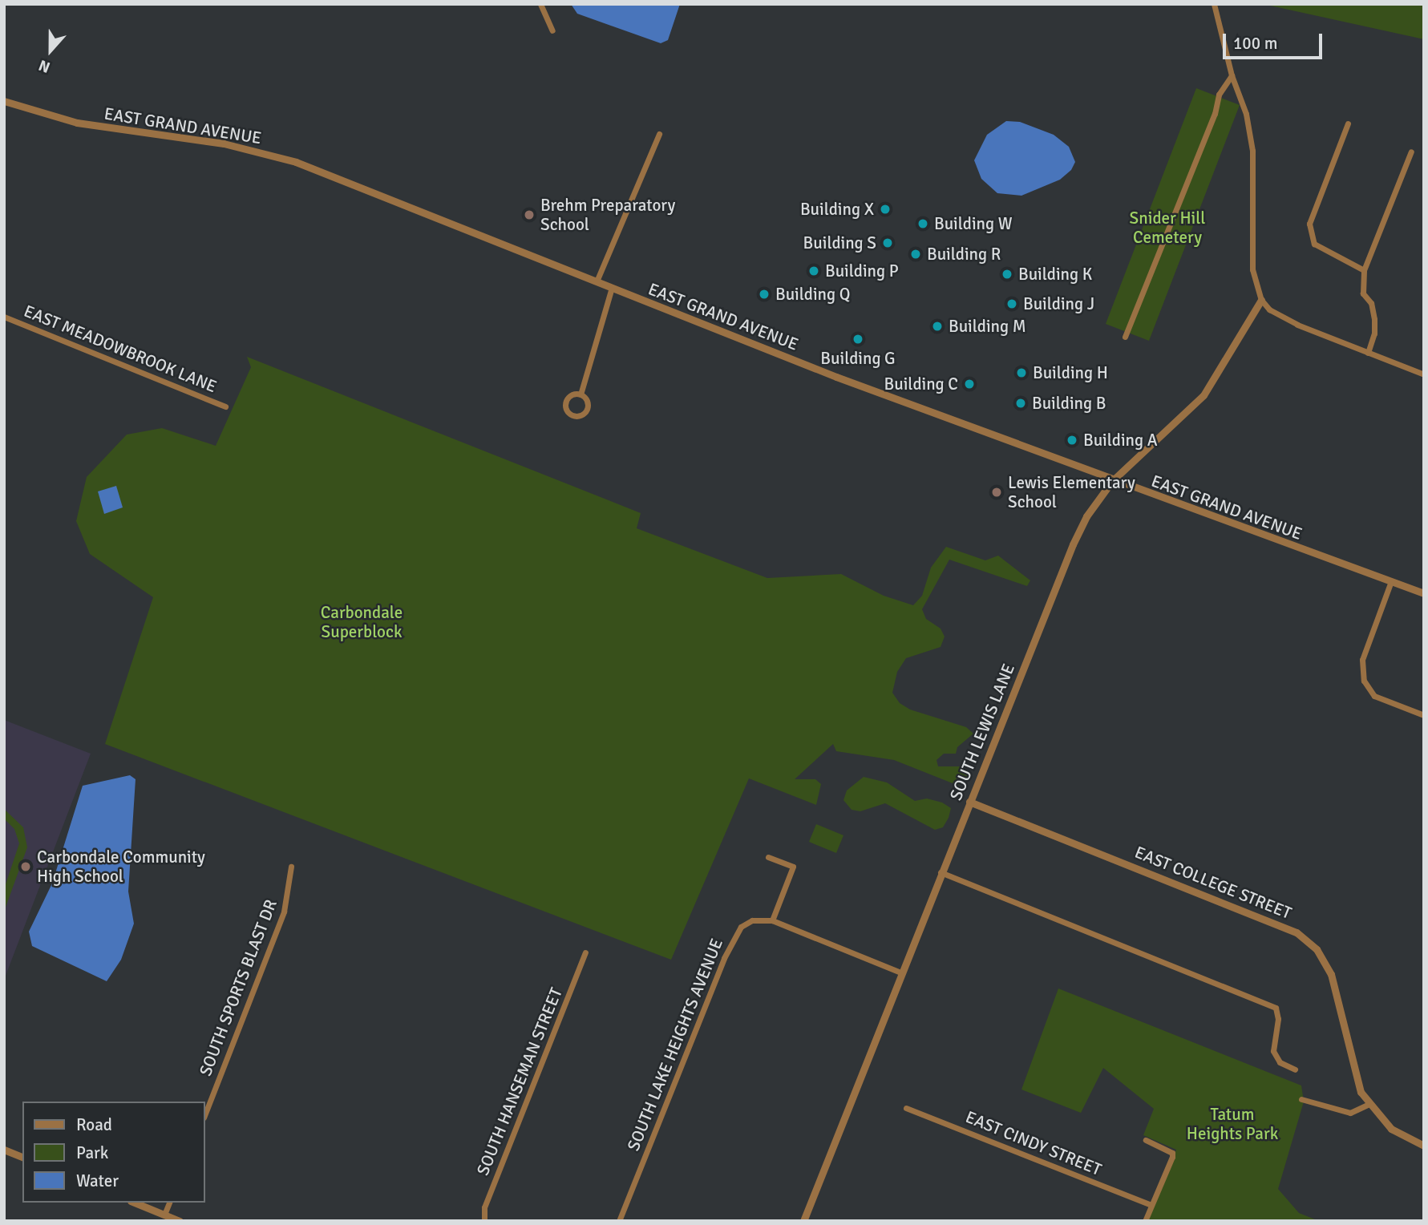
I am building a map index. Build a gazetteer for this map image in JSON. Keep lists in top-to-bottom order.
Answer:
{
  "streets": {
    "street": [
      "EAST GRAND AVENUE",
      "EAST MEADOWBROOK LANE",
      "SOUTH LEWIS LANE",
      "EAST COLLEGE STREET",
      "SOUTH SPORTS BLAST DR",
      "SOUTH LAKE HEIGHTS AVENUE",
      "SOUTH HANSEMAN STREET",
      "EAST CINDY STREET"
    ]
  },
  "crossings": [
    ["EAST GRAND AVENUE", "SOUTH LEWIS LANE"],
    ["SOUTH LEWIS LANE", "EAST COLLEGE STREET"]
  ],
  "parks": ["Snider Hill Cemetery", "Carbondale Superblock", "Tatum Heights Park"],
  "places": [
    "Building X",
    "Brehm Preparatory School",
    "Building W",
    "Building S",
    "Building R",
    "Building P",
    "Building K",
    "Building Q",
    "Building J",
    "Building M",
    "Building G",
    "Building H",
    "Building C",
    "Building B",
    "Building A",
    "Lewis Elementary School",
    "Carbondale Community High School"
  ],
  "legend": ["Road", "Park", "Water"],
  "scale_bar": "100 m",
  "north": "bottom"
}
